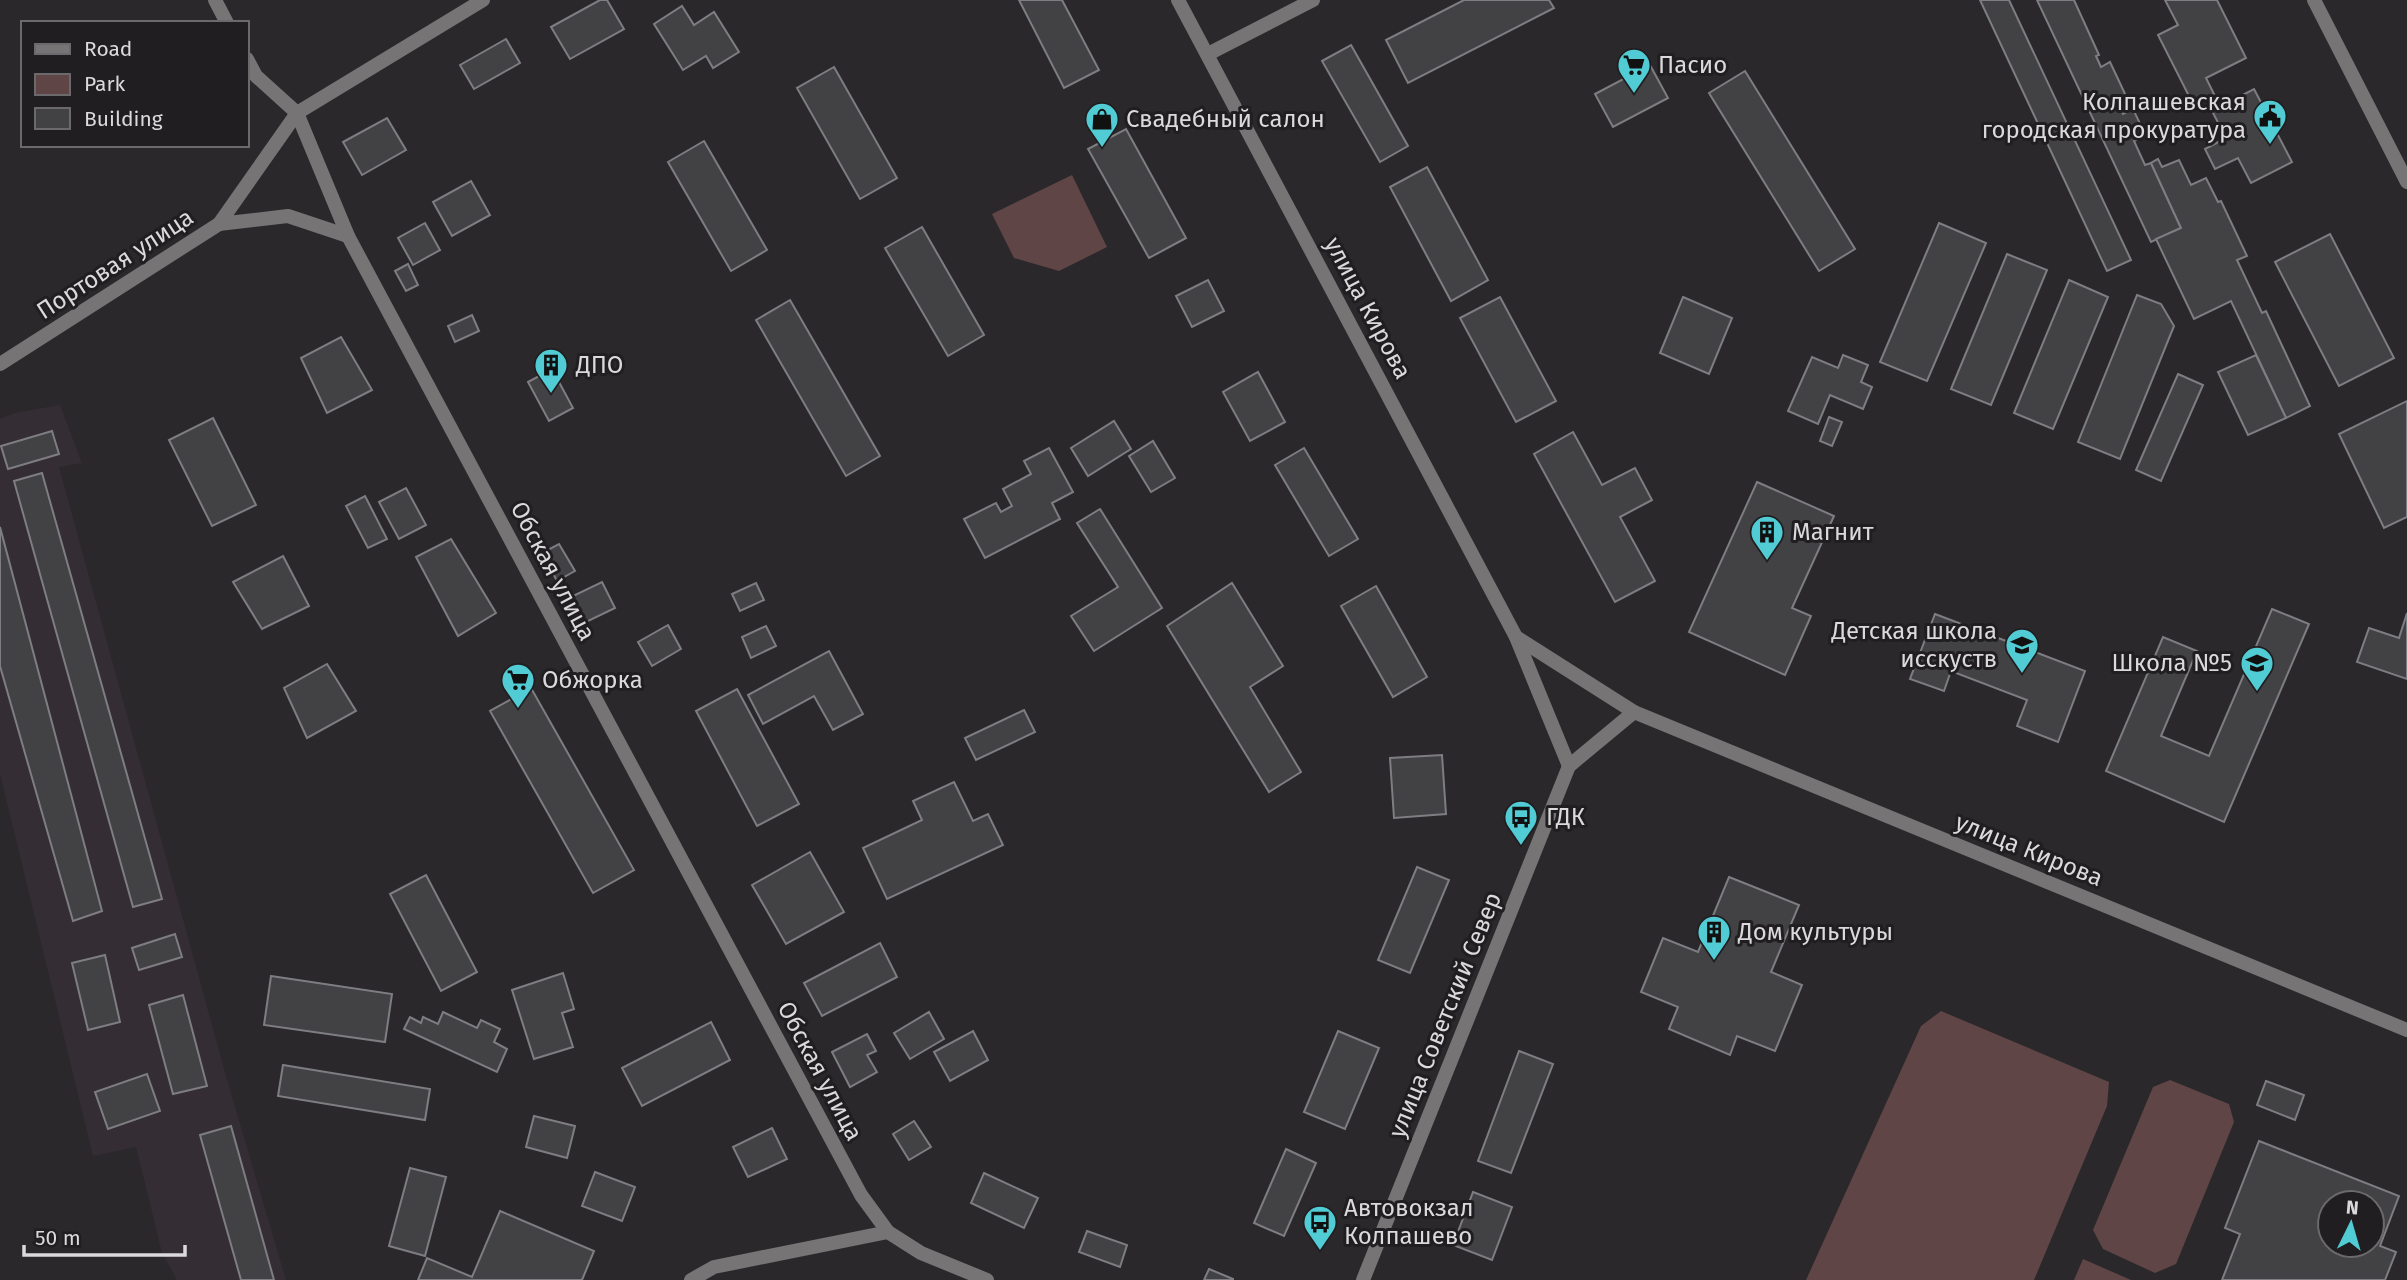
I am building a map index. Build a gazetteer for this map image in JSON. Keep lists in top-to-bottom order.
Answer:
{
  "streets": {
    "street": [
      "Портовая улица",
      "улица Кирова",
      "Обская улица",
      "улица Советский Север"
    ]
  },
  "crossings": [
    ["улица Кирова", "улица Советский Север"]
  ],
  "places": {
    "supermarket": ["Пасио", "Обжорка"],
    "public building": ["Колпашевская городская прокуратура"],
    "shop": ["Свадебный салон"],
    "building": ["ДПО", "Магнит", "Дом культуры"],
    "school or university": ["Детская школа исскуств", "Школа №5"],
    "bus stop": ["ГДК", "Автовокзал Колпашево"]
  },
  "legend": ["Road", "Park", "Building"],
  "scale_bar": "50 m",
  "north": "top"
}
